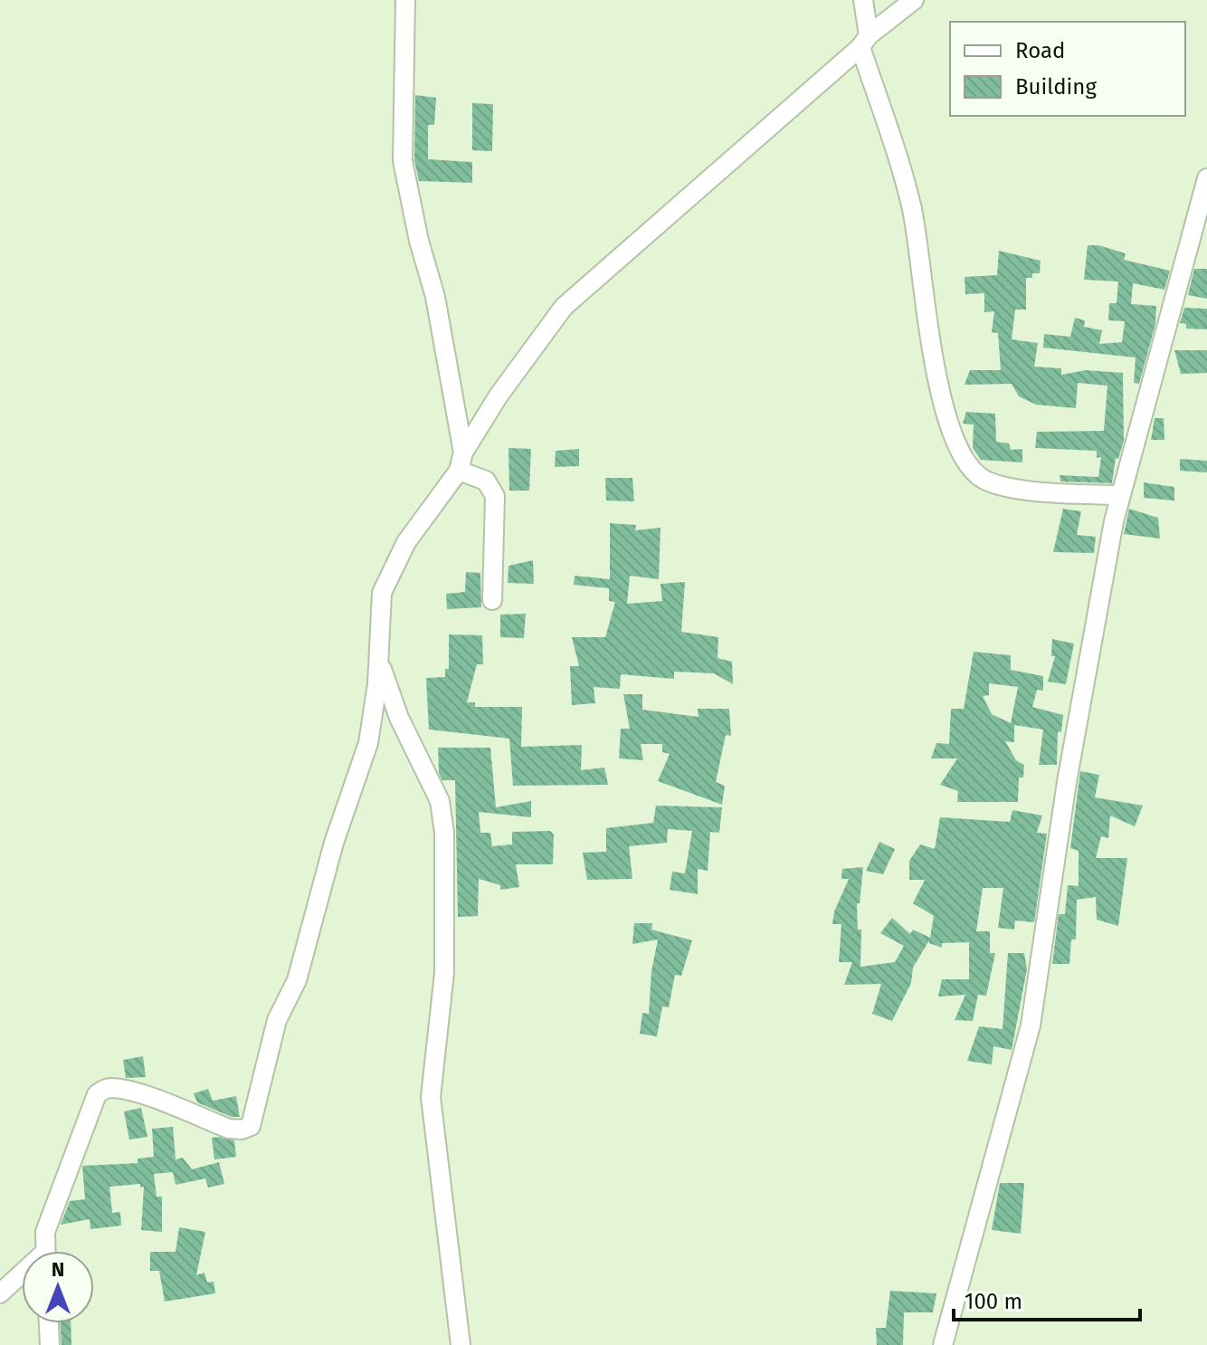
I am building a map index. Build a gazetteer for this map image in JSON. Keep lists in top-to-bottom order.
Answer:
{
  "legend": ["Road", "Building"],
  "scale_bar": "100 m",
  "north": "top"
}
